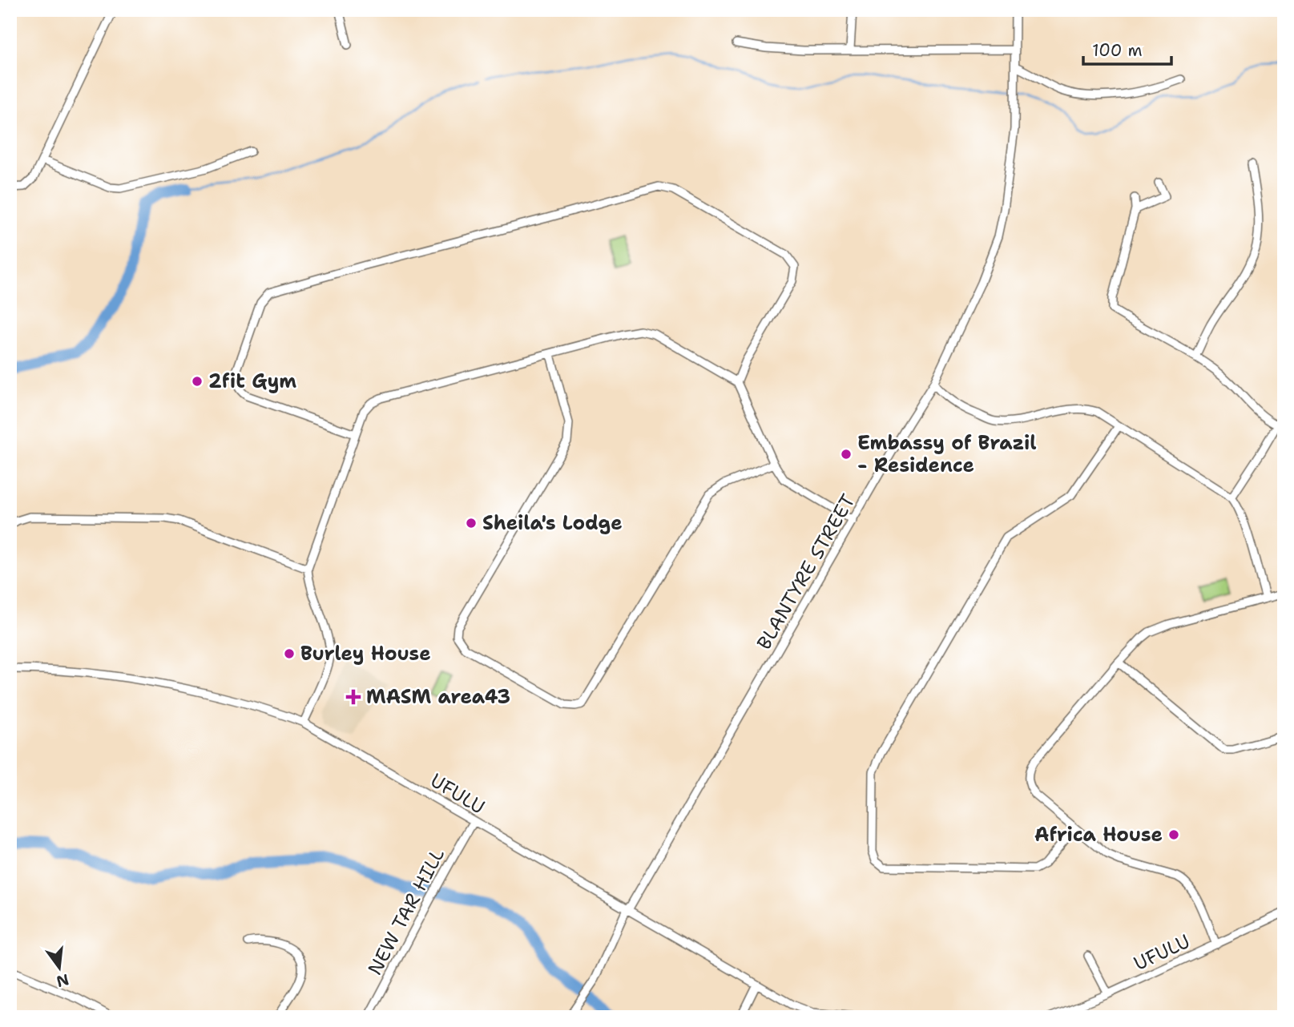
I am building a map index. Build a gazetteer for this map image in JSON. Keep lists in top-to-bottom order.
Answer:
{
  "streets": {
    "street": ["BLANTYRE STREET", "UFULU", "NEW TAR HILL"]
  },
  "crossings": [
    ["BLANTYRE STREET", "UFULU"],
    ["UFULU", "NEW TAR HILL"]
  ],
  "places": {
    "other": [
      "2fit Gym",
      "Embassy of Brazil - Residence",
      "Sheila's Lodge",
      "Burley House",
      "Africa House"
    ],
    "health": ["MASM area43"]
  },
  "scale_bar": "100 m",
  "north": "bottom"
}
